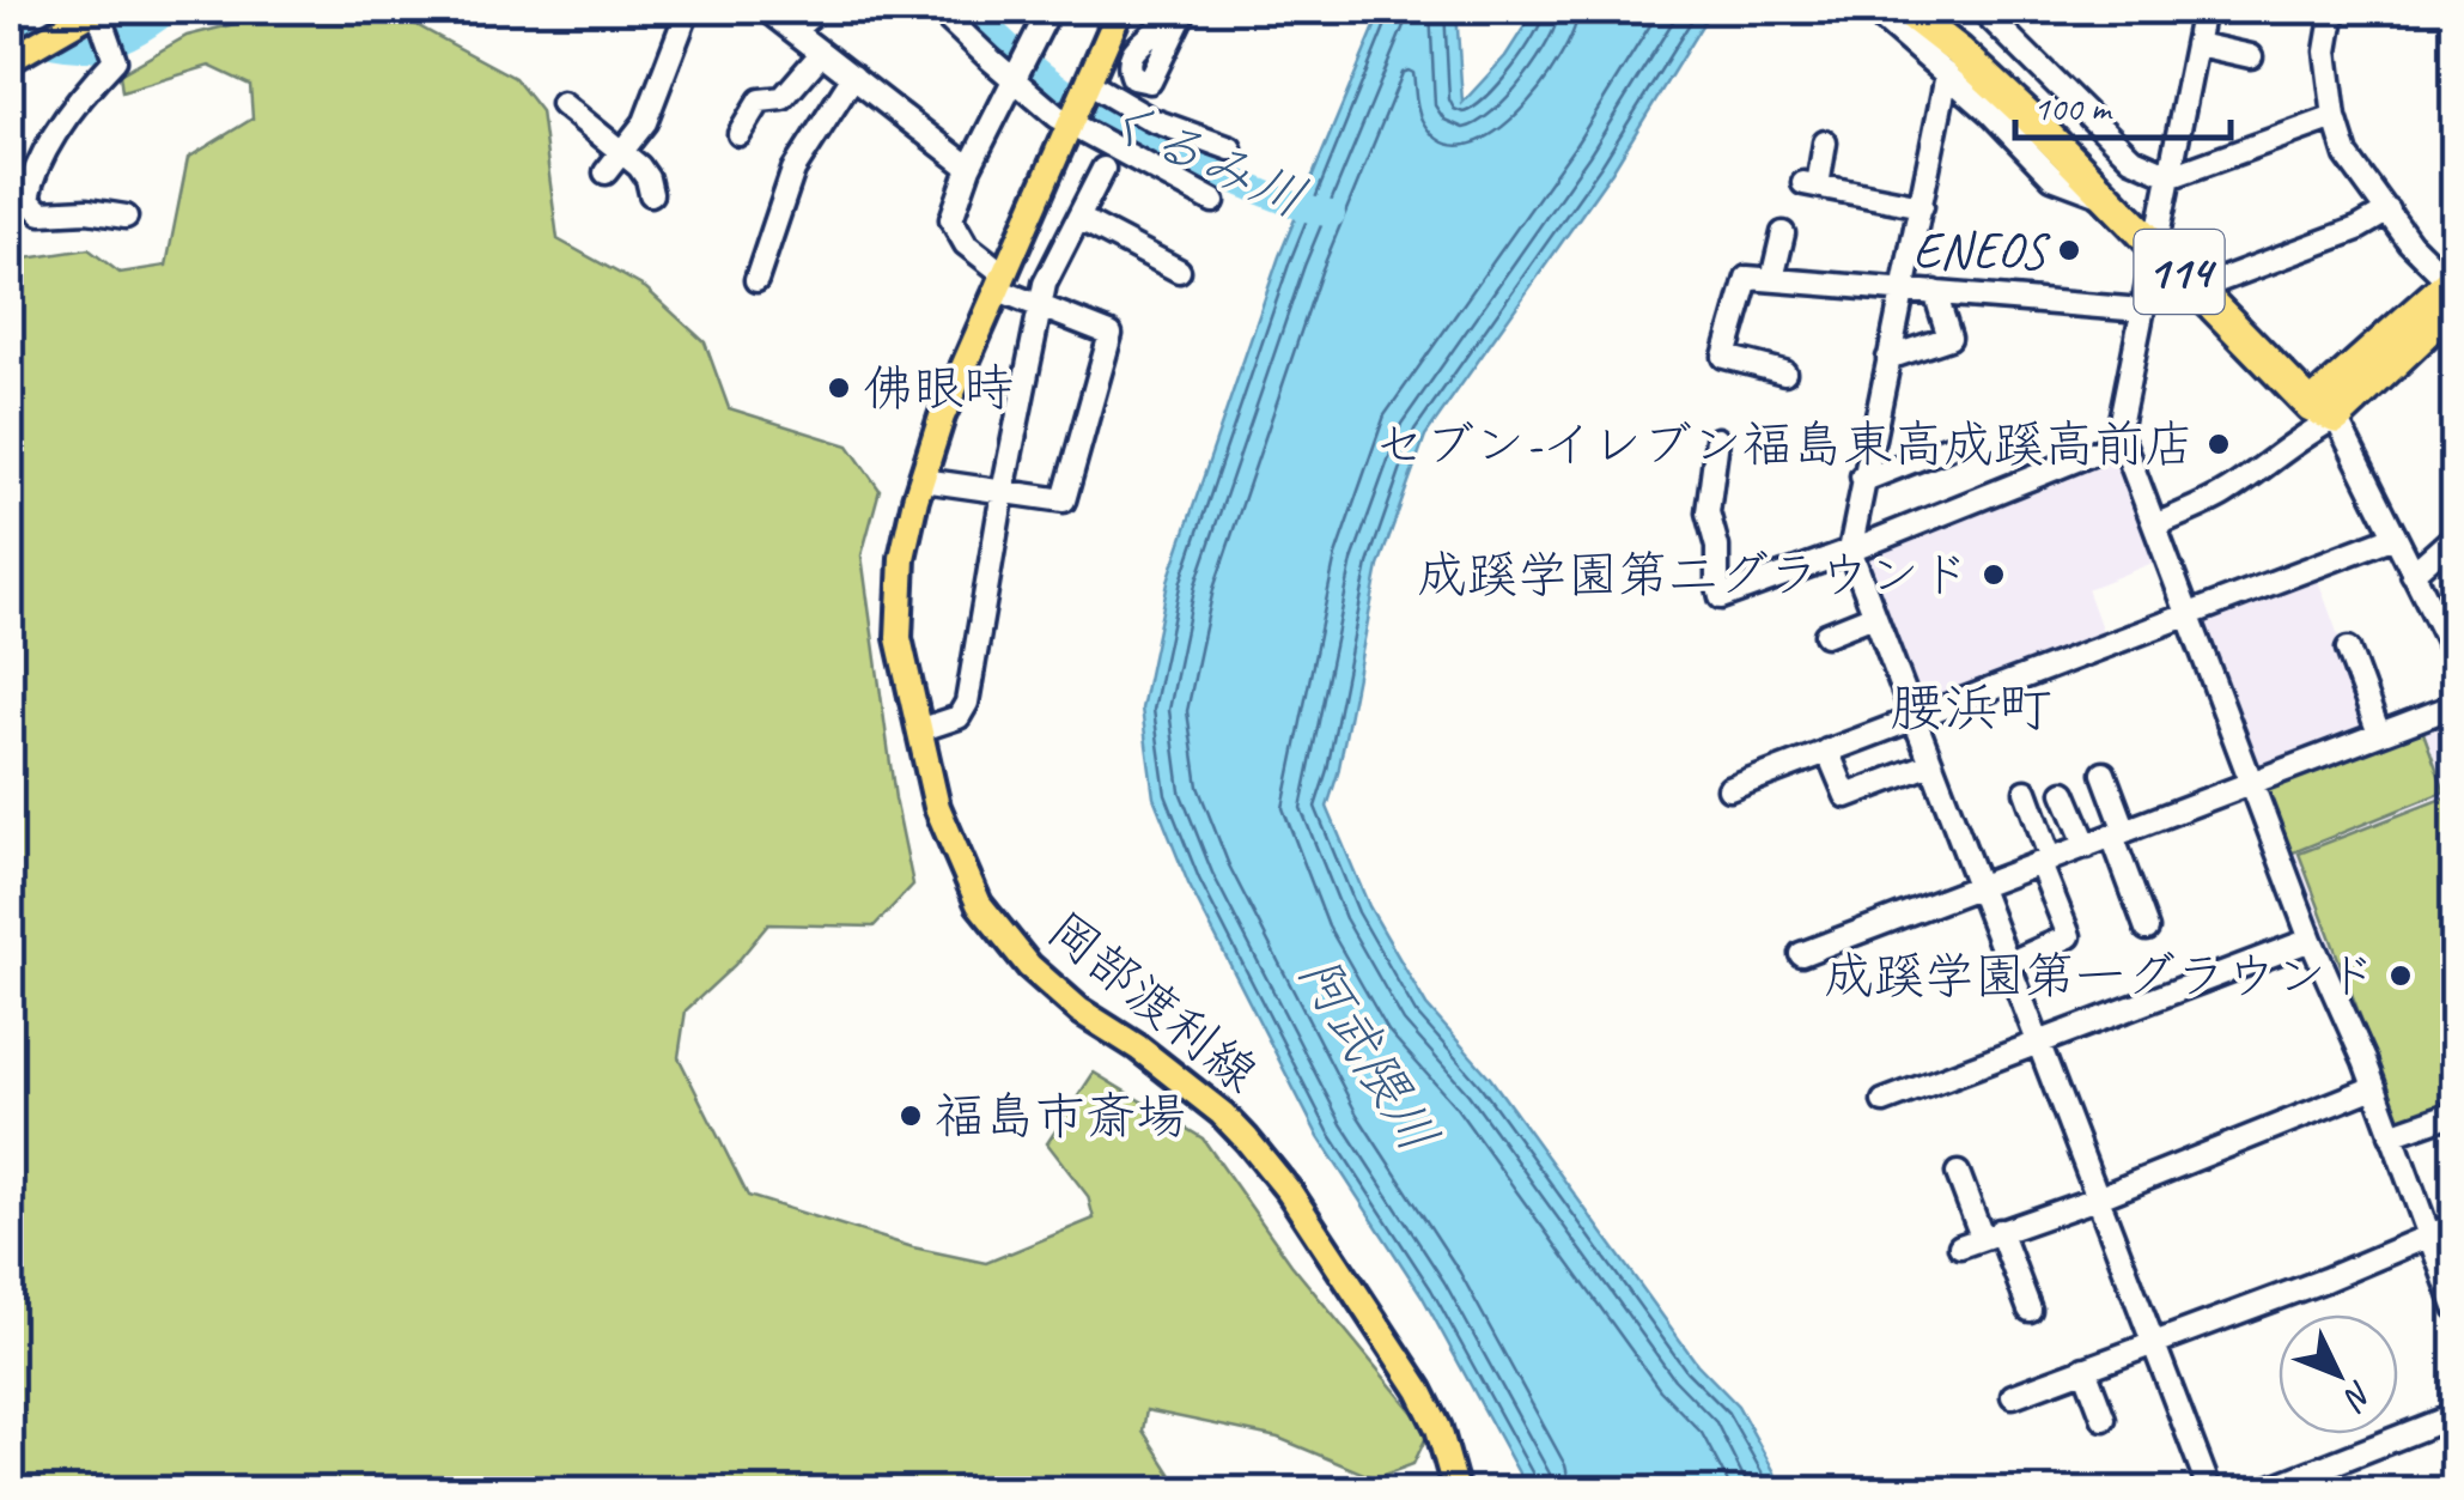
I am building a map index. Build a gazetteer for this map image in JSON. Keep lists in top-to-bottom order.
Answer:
{
  "streets": {
    "highway": ["114"],
    "main road": ["岡部渡利線"]
  },
  "districts": ["腰浜町"],
  "water": ["くるみ川", "阿武隈川"],
  "places": [
    "ENEOS",
    "佛眼時",
    "セブン-イレブン福島東高成蹊高前店",
    "成蹊学園第二グラウンド",
    "成蹊学園第一グラウンド",
    "福島市斎場"
  ],
  "scale_bar": "100 m",
  "north": "bottom right"
}
